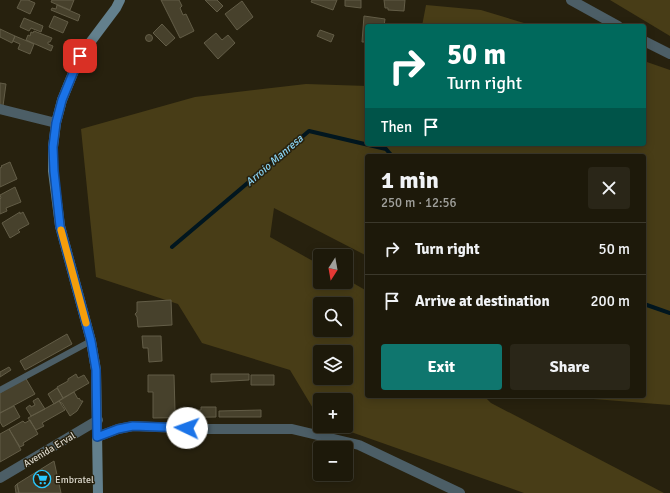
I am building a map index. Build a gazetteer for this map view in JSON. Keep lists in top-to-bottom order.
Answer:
{
  "streets": {
    "street": ["Avenida Erval"]
  },
  "water": ["Arroio Manresa"],
  "places": {
    "supermarket": ["Embratel"]
  },
  "north": "bottom",
  "page": {
    "turn": ["50 m", "Turn right"],
    "then": "Then",
    "heading": ["1 min", "250 m · 12:56"],
    "list": [
      {
        "name": "Turn right",
        "value": "50 m"
      },
      {
        "name": "Arrive at destination",
        "value": "200 m"
      }
    ],
    "map_buttons": ["+", "−"],
    "buttons": ["Exit", "Share"]
  }
}
